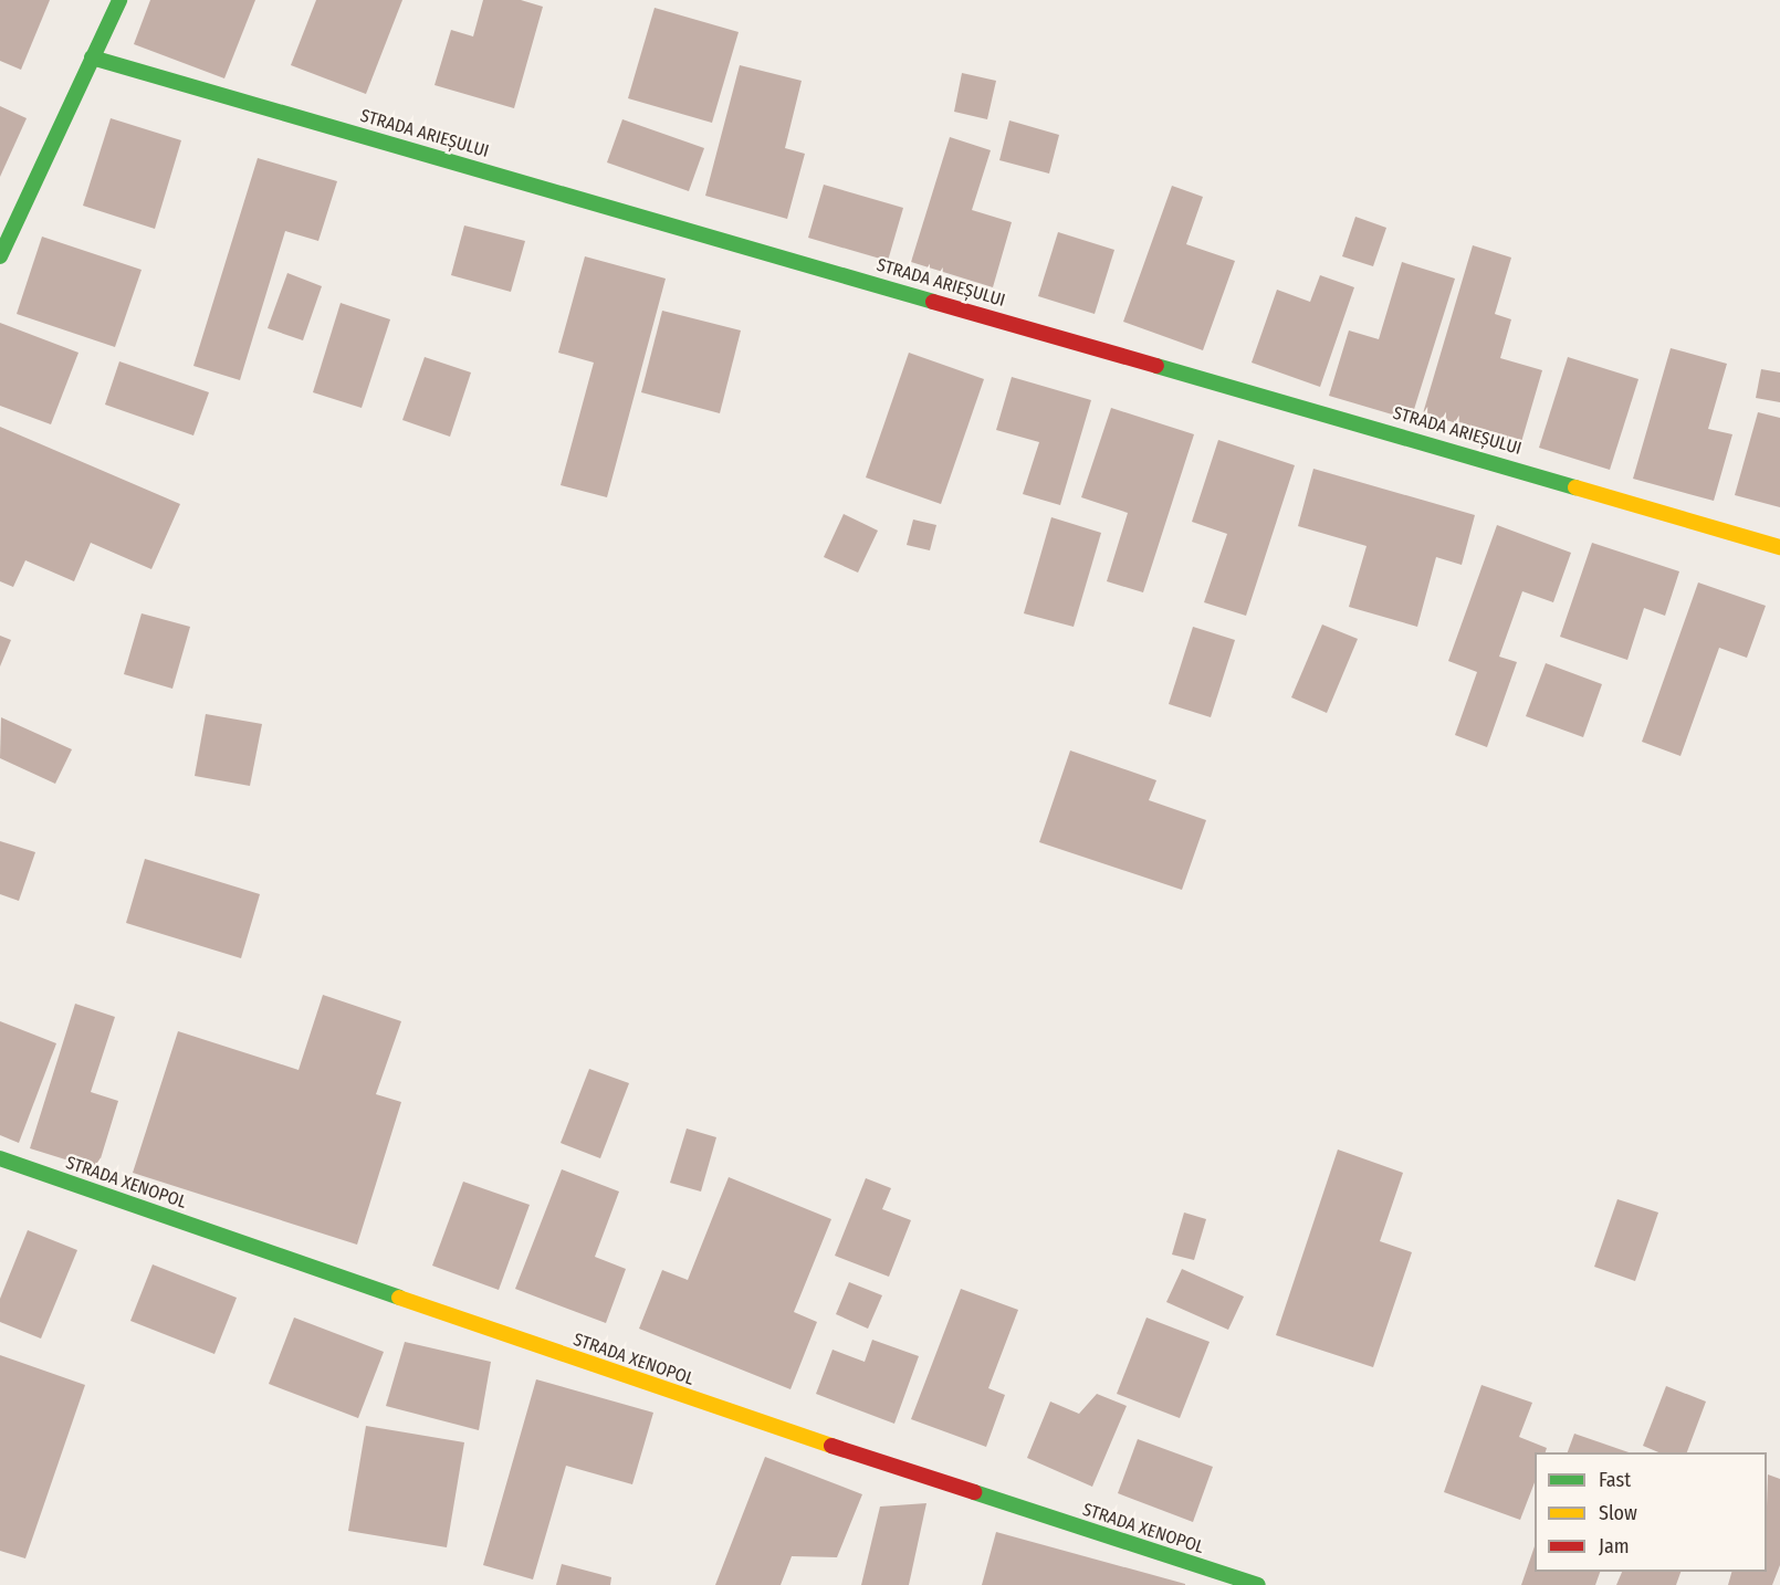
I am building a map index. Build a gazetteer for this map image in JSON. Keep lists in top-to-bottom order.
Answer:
{
  "streets": {
    "street": ["STRADA ARIEȘULUI", "STRADA XENOPOL"]
  },
  "legend": ["Fast", "Slow", "Jam"]
}
